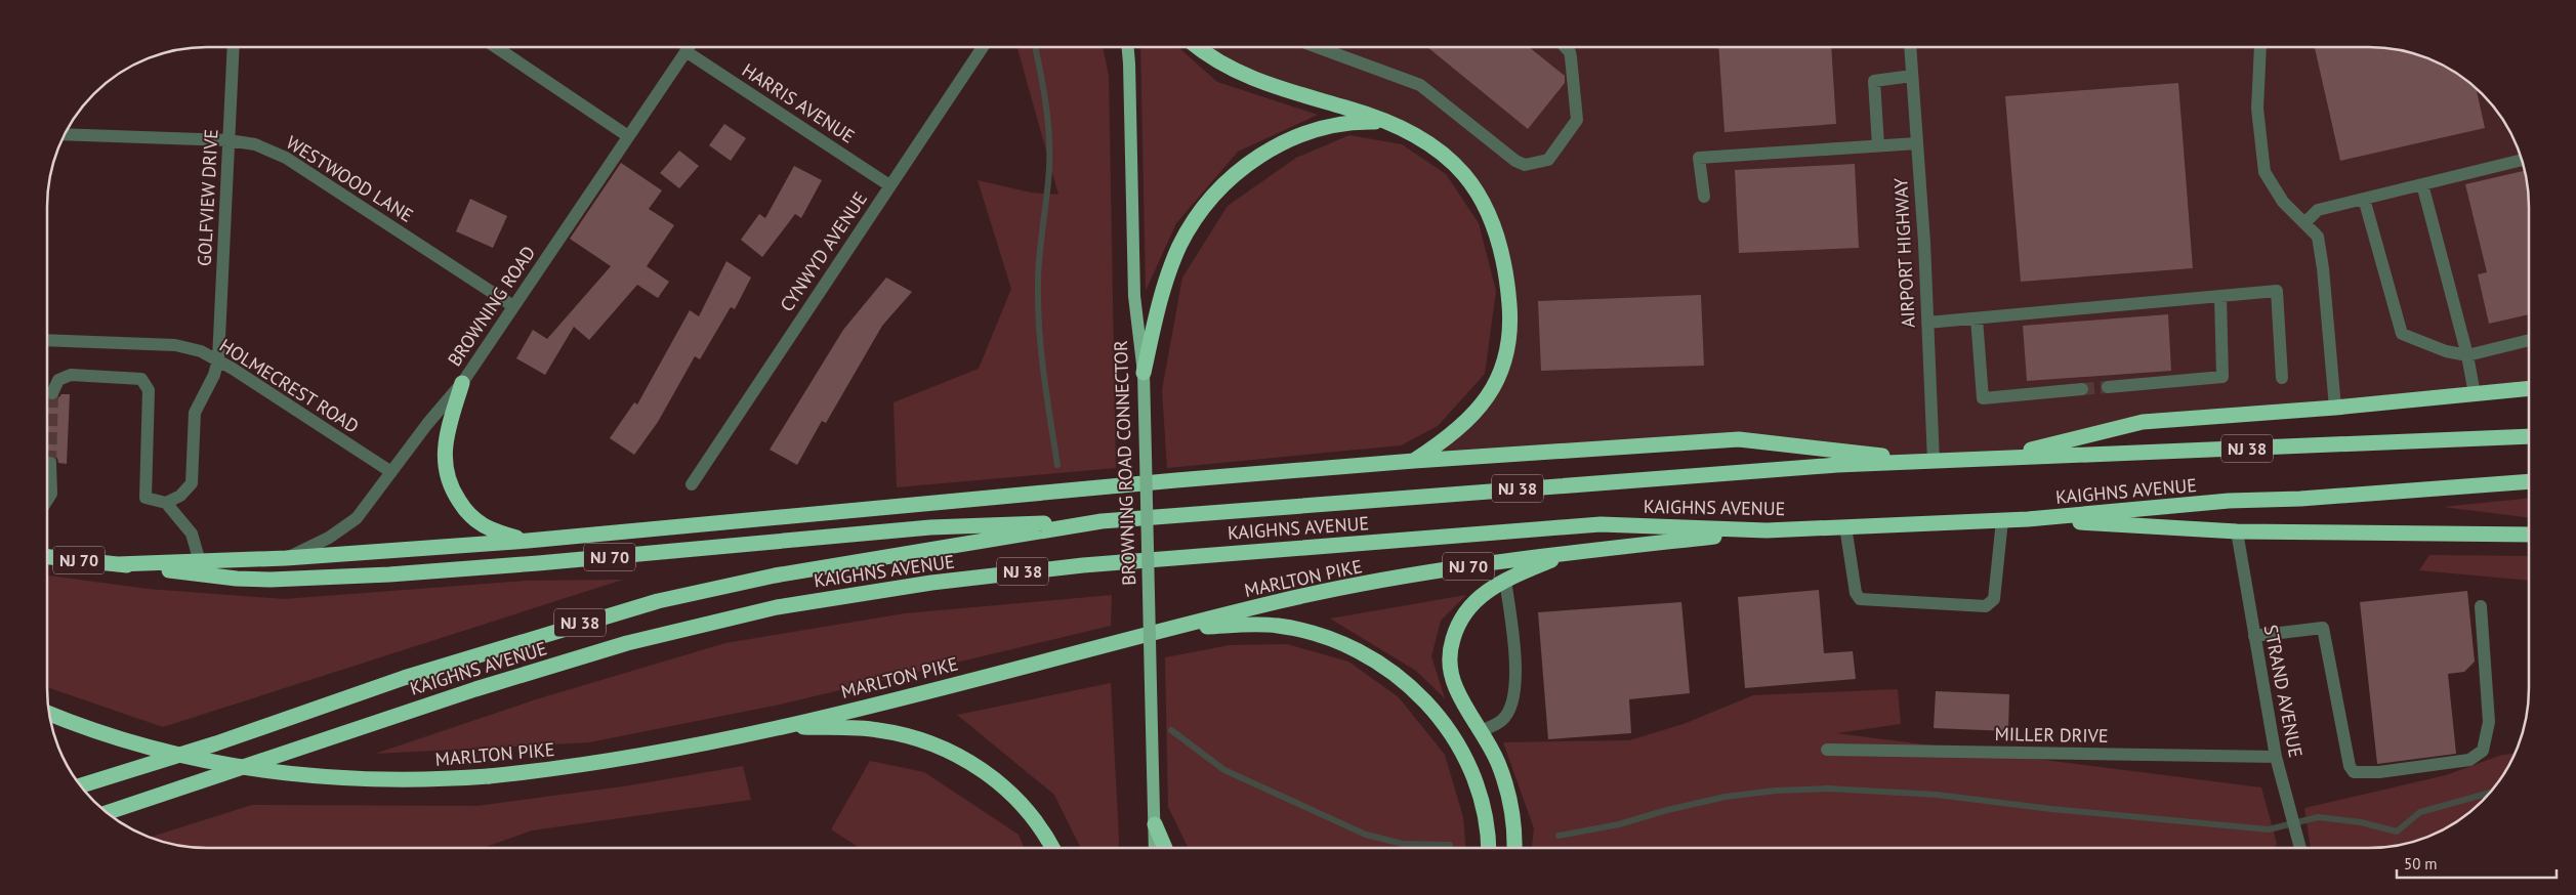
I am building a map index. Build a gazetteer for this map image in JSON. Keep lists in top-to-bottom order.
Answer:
{
  "streets": {
    "highway": [
      "NJ 38",
      "KAIGHNS AVENUE",
      "NJ 70",
      "MARLTON PIKE"
    ],
    "main road": ["BROWNING ROAD CONNECTOR"],
    "street": [
      "HARRIS AVENUE",
      "WESTWOOD LANE",
      "GOLFVIEW DRIVE",
      "CYNWYD AVENUE",
      "AIRPORT HIGHWAY",
      "BROWNING ROAD",
      "HOLMECREST ROAD",
      "STRAND AVENUE",
      "MILLER DRIVE"
    ]
  },
  "crossings": [
    ["HARRIS AVENUE", "CYNWYD AVENUE"],
    ["HARRIS AVENUE", "BROWNING ROAD"],
    ["WESTWOOD LANE", "GOLFVIEW DRIVE"],
    ["WESTWOOD LANE", "BROWNING ROAD"],
    ["GOLFVIEW DRIVE", "HOLMECREST ROAD"],
    ["AIRPORT HIGHWAY", "KAIGHNS AVENUE"],
    ["BROWNING ROAD", "HOLMECREST ROAD"],
    ["NJ 38", "KAIGHNS AVENUE"],
    ["KAIGHNS AVENUE", "NJ 70"],
    ["KAIGHNS AVENUE", "MARLTON PIKE"],
    ["STRAND AVENUE", "MILLER DRIVE"]
  ],
  "scale_bar": "50 m"
}
